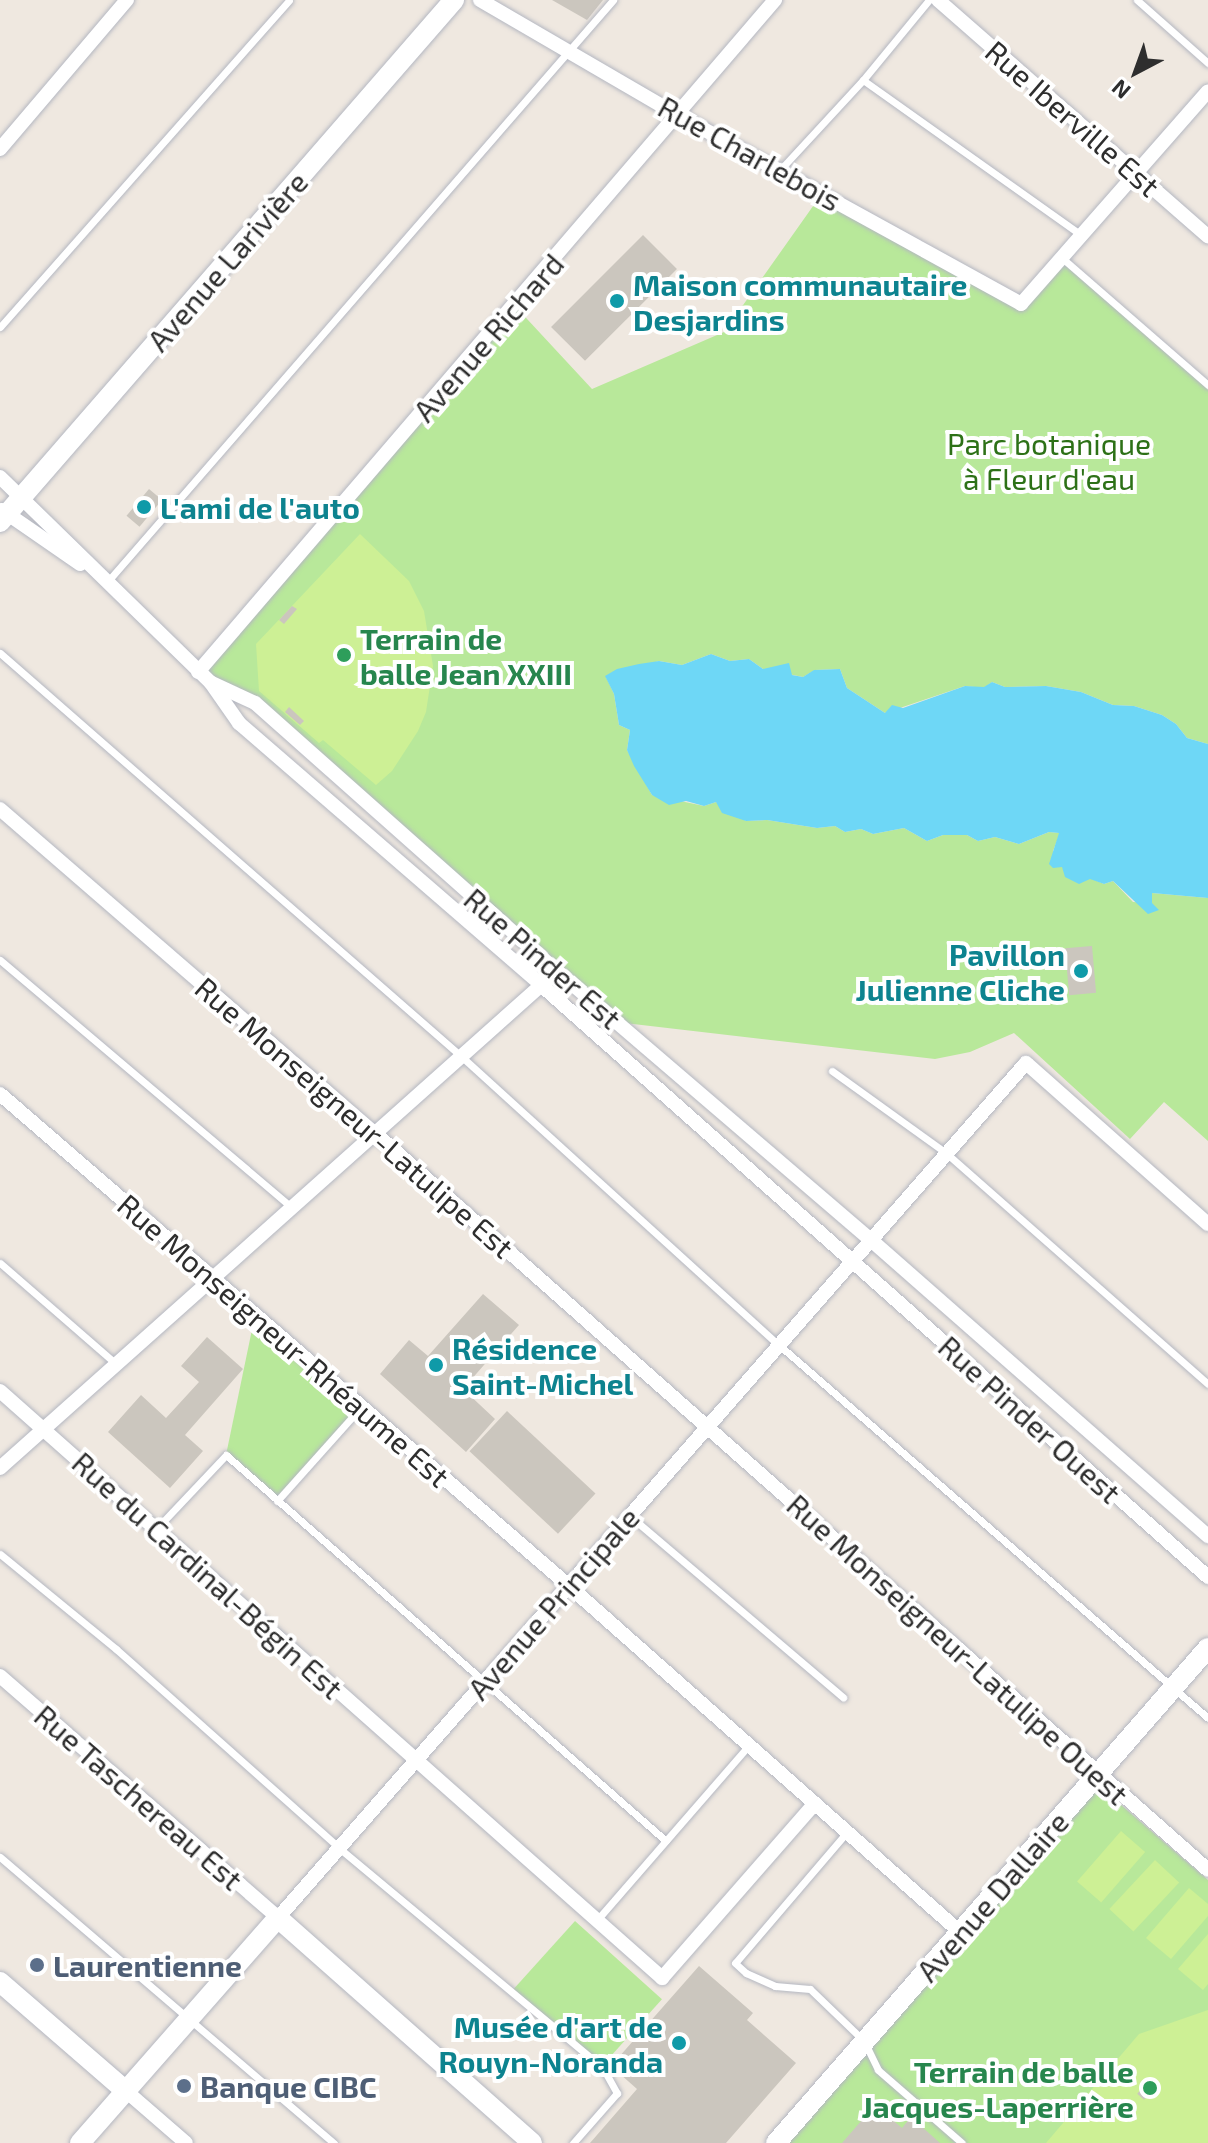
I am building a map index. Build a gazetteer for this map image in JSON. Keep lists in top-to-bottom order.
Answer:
{
  "streets": {
    "street": [
      "Rue Iberville Est",
      "Rue Charlebois",
      "Avenue Larivière",
      "Avenue Richard",
      "Rue Pinder Est",
      "Rue Monseigneur-Latulipe Est",
      "Rue Monseigneur-Rhéaume Est",
      "Rue Pinder Ouest",
      "Rue du Cardinal-Bégin Est",
      "Avenue Principale",
      "Rue Monseigneur-Latulipe Ouest",
      "Rue Taschereau Est",
      "Avenue Dallaire"
    ]
  },
  "crossings": [
    ["Rue Charlebois", "Avenue Richard"],
    ["Avenue Larivière", "Rue Pinder Est"],
    ["Avenue Richard", "Rue Pinder Est"],
    ["Rue Pinder Est", "Rue Pinder Ouest"],
    ["Rue Pinder Est", "Avenue Principale"],
    ["Rue Monseigneur-Latulipe Est", "Avenue Principale"],
    ["Rue Monseigneur-Latulipe Est", "Rue Monseigneur-Latulipe Ouest"],
    ["Rue Monseigneur-Rhéaume Est", "Rue du Cardinal-Bégin Est"],
    ["Rue Monseigneur-Rhéaume Est", "Avenue Principale"],
    ["Rue Monseigneur-Rhéaume Est", "Avenue Dallaire"],
    ["Rue Pinder Ouest", "Avenue Principale"],
    ["Rue du Cardinal-Bégin Est", "Avenue Principale"],
    ["Avenue Principale", "Rue Monseigneur-Latulipe Ouest"],
    ["Avenue Principale", "Rue Taschereau Est"],
    ["Rue Monseigneur-Latulipe Ouest", "Avenue Dallaire"]
  ],
  "parks": ["Parc botanique à Fleur d'eau"],
  "places": [
    "Maison communautaire Desjardins",
    "L'ami de l'auto",
    "Terrain de balle Jean XXIII",
    "Pavillon Julienne Cliche",
    "Résidence Saint-Michel",
    "Laurentienne",
    "Musée d'art de Rouyn-Noranda",
    "Banque CIBC",
    "Terrain de balle Jacques-Laperrière"
  ],
  "north": "bottom left"
}
